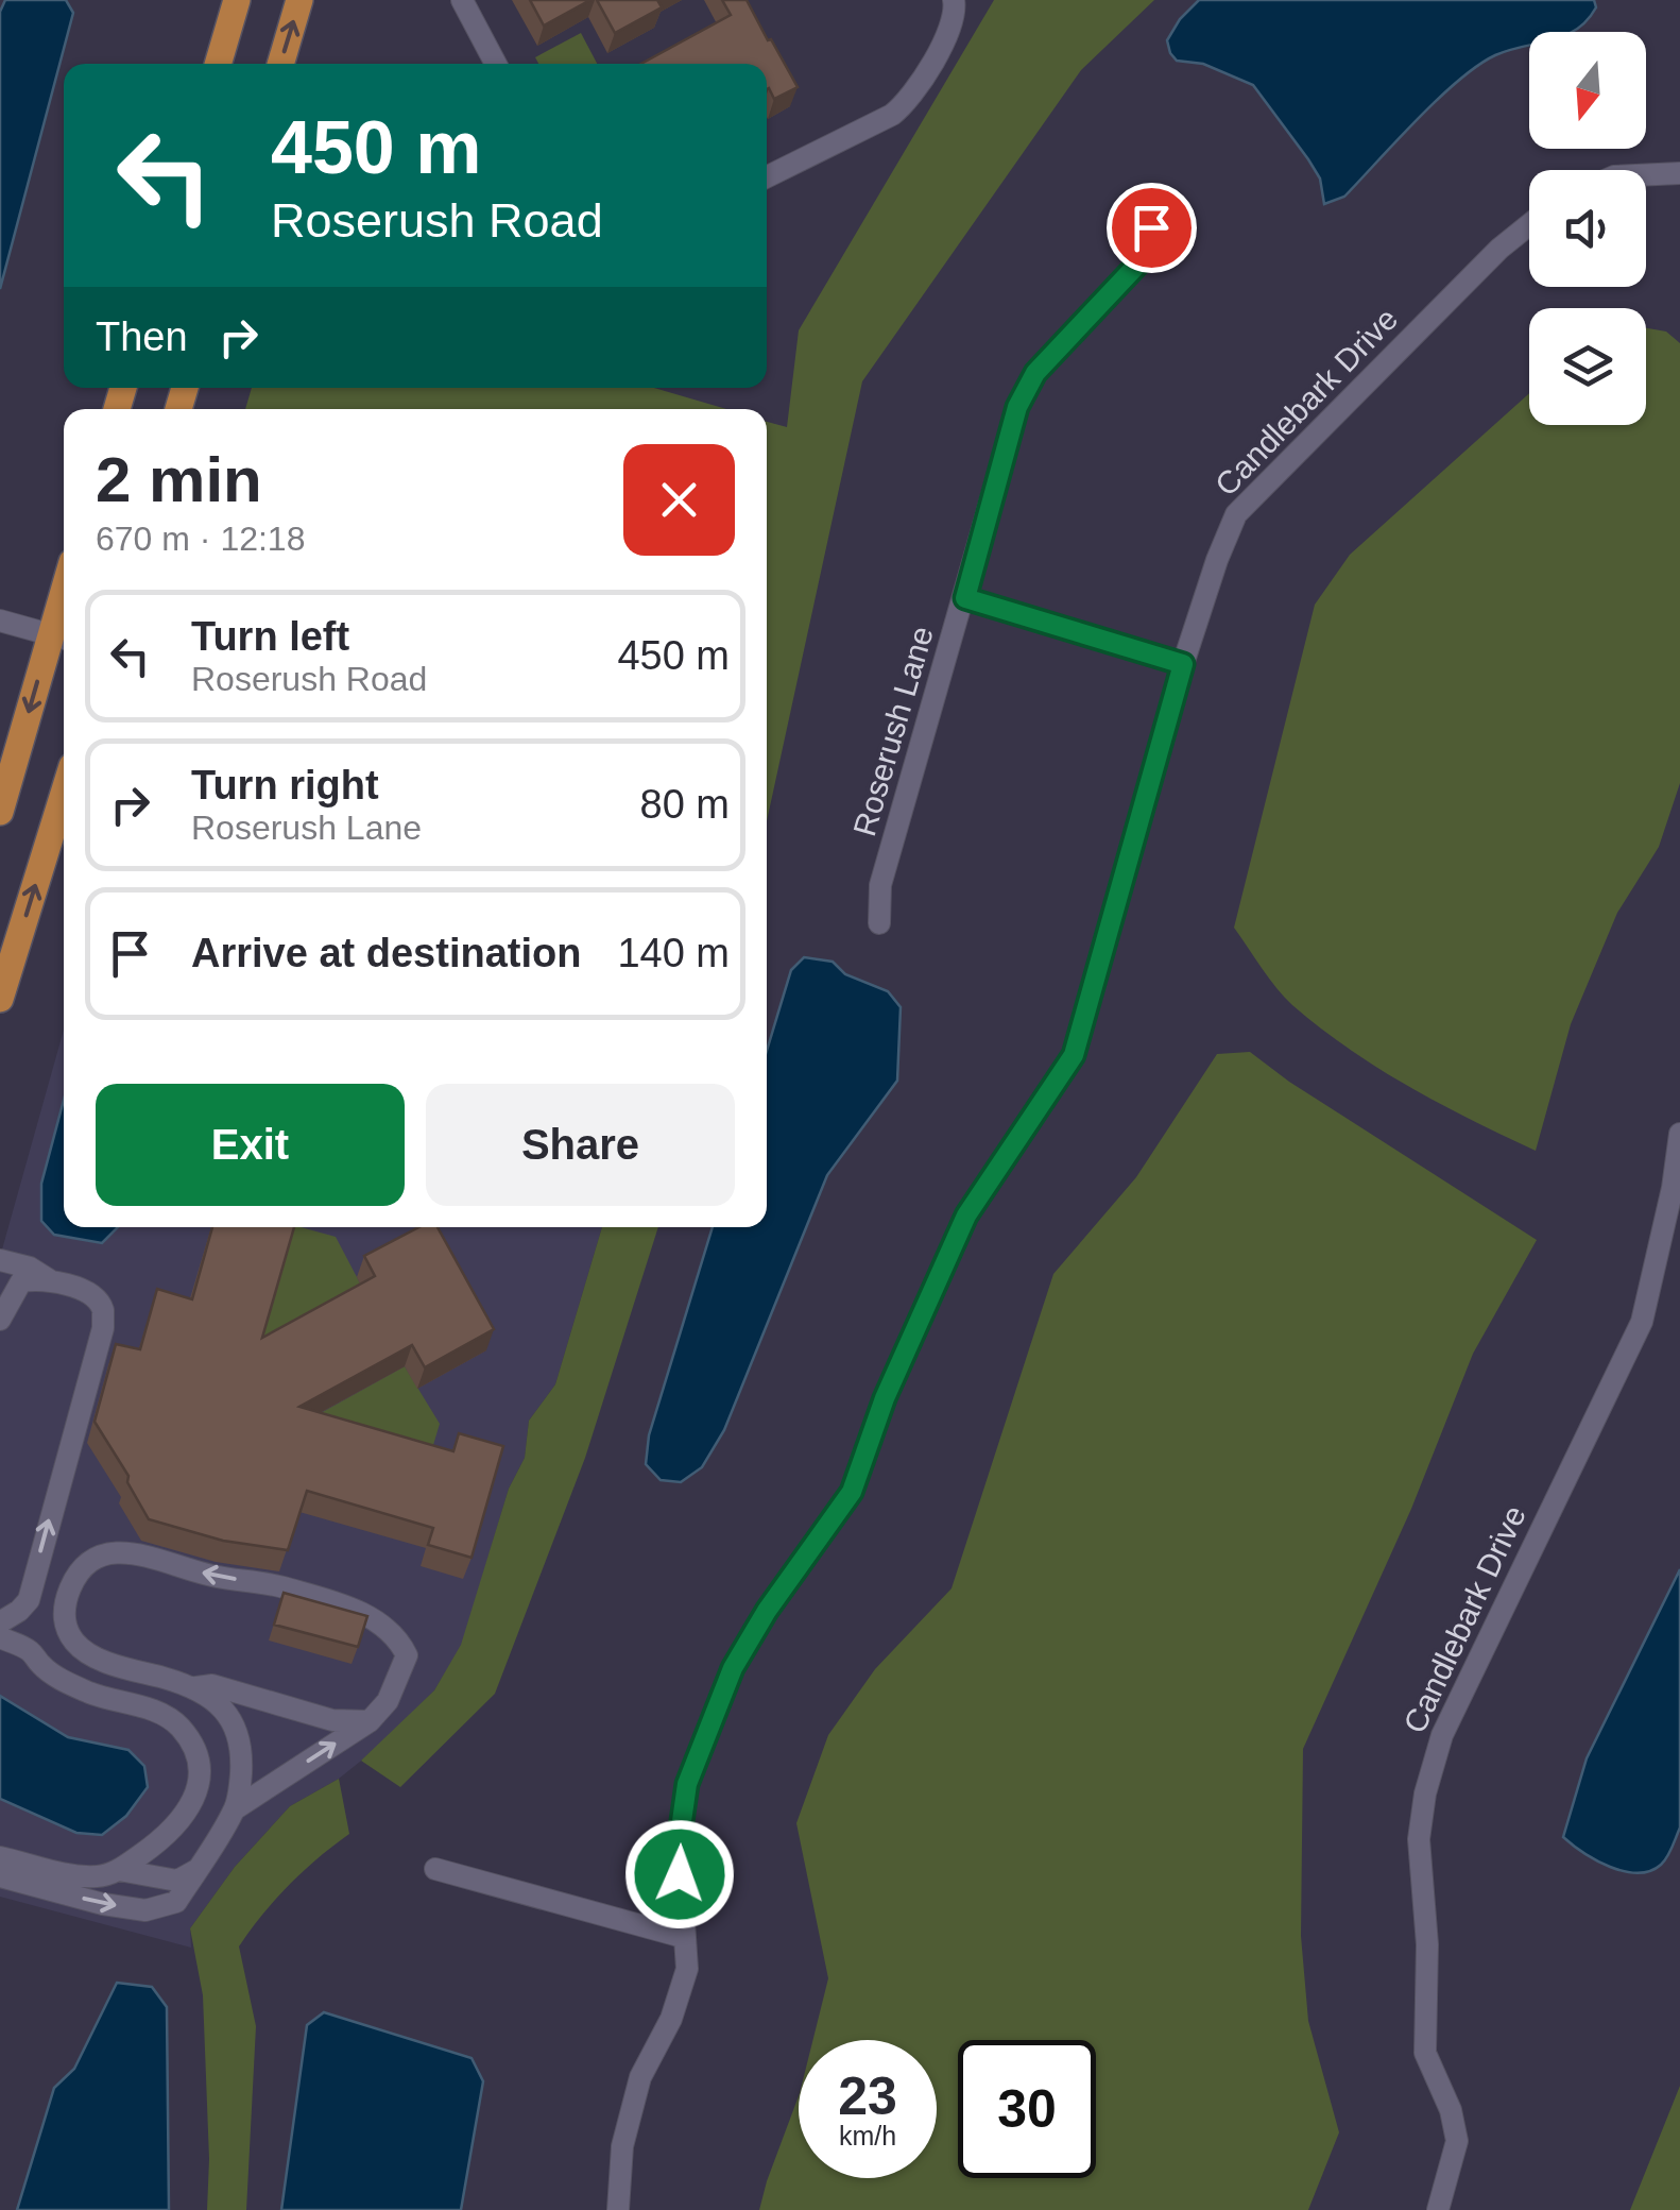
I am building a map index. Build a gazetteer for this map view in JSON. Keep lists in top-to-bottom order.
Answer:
{
  "streets": {
    "street": ["Candlebark Drive", "Roserush Lane"]
  },
  "north": "bottom",
  "page": {
    "turn": ["450 m", "Roserush Road"],
    "then": "Then",
    "heading": ["2 min", "670 m · 12:18"],
    "list": [
      {
        "name": "Turn left",
        "note": "Roserush Road",
        "value": "450 m"
      },
      {
        "name": "Turn right",
        "note": "Roserush Lane",
        "value": "80 m"
      },
      {
        "name": "Arrive at destination",
        "value": "140 m"
      }
    ],
    "buttons": ["Exit", "Share"],
    "speed": "23 km/h",
    "limit": "30"
  }
}
